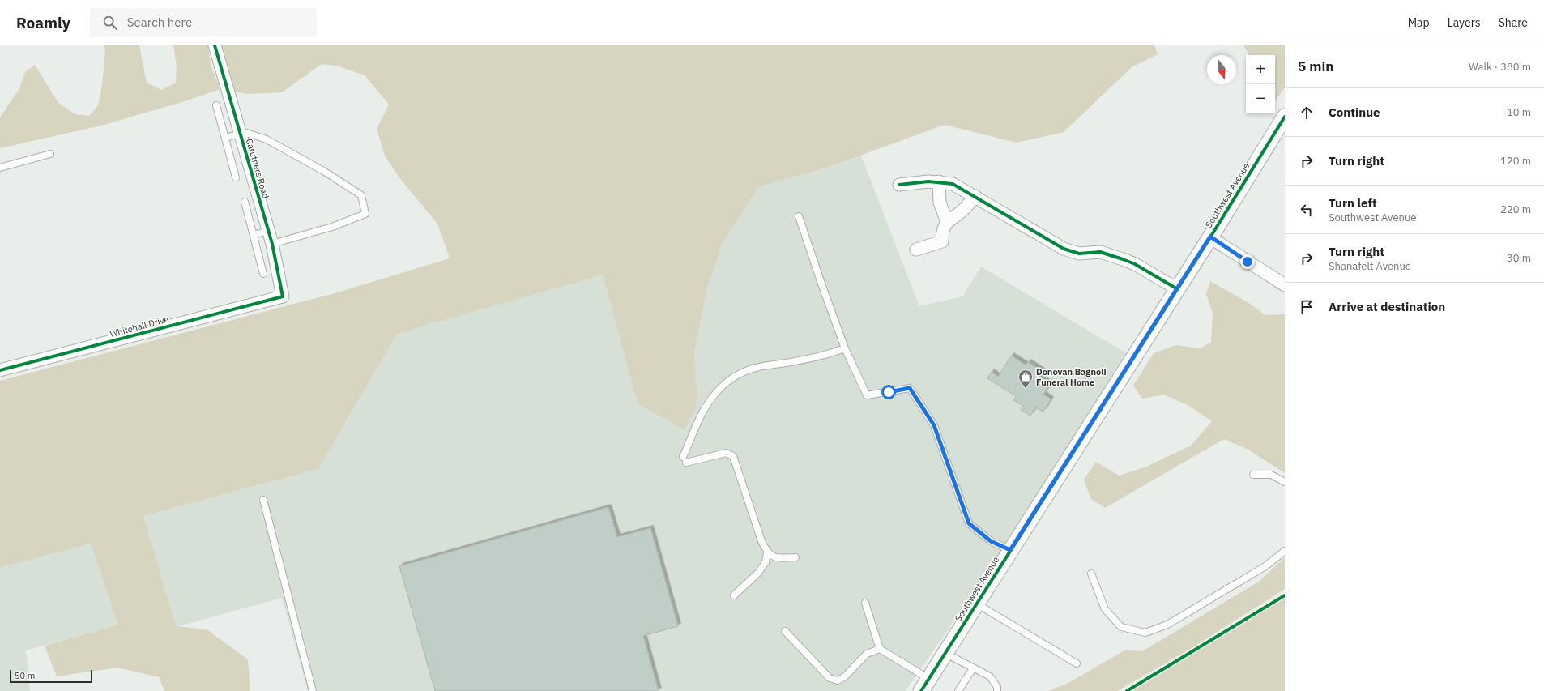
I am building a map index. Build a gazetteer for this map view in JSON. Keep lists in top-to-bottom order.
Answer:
{
  "streets": {
    "street": ["Caruthers Road", "Southwest Avenue", "Whitehall Drive"]
  },
  "crossings": [
    ["Caruthers Road", "Whitehall Drive"]
  ],
  "places": {
    "shop": ["Donovan Bagnoli Funeral Home"]
  },
  "scale_bar": "50 m",
  "north": "bottom",
  "page": {
    "header": "Roamly",
    "search": "Search here",
    "nav": ["Map", "Layers", "Share"],
    "heading": ["5 min", "Walk · 380 m"],
    "map_buttons": ["+", "−"],
    "list": [
      ["Continue", "10 m"],
      ["Turn right", "120 m"],
      ["Turn left", "Southwest Avenue", "220 m"],
      ["Turn right", "Shanafelt Avenue", "30 m"],
      "Arrive at destination"
    ],
    "scale": "50 m"
  }
}
